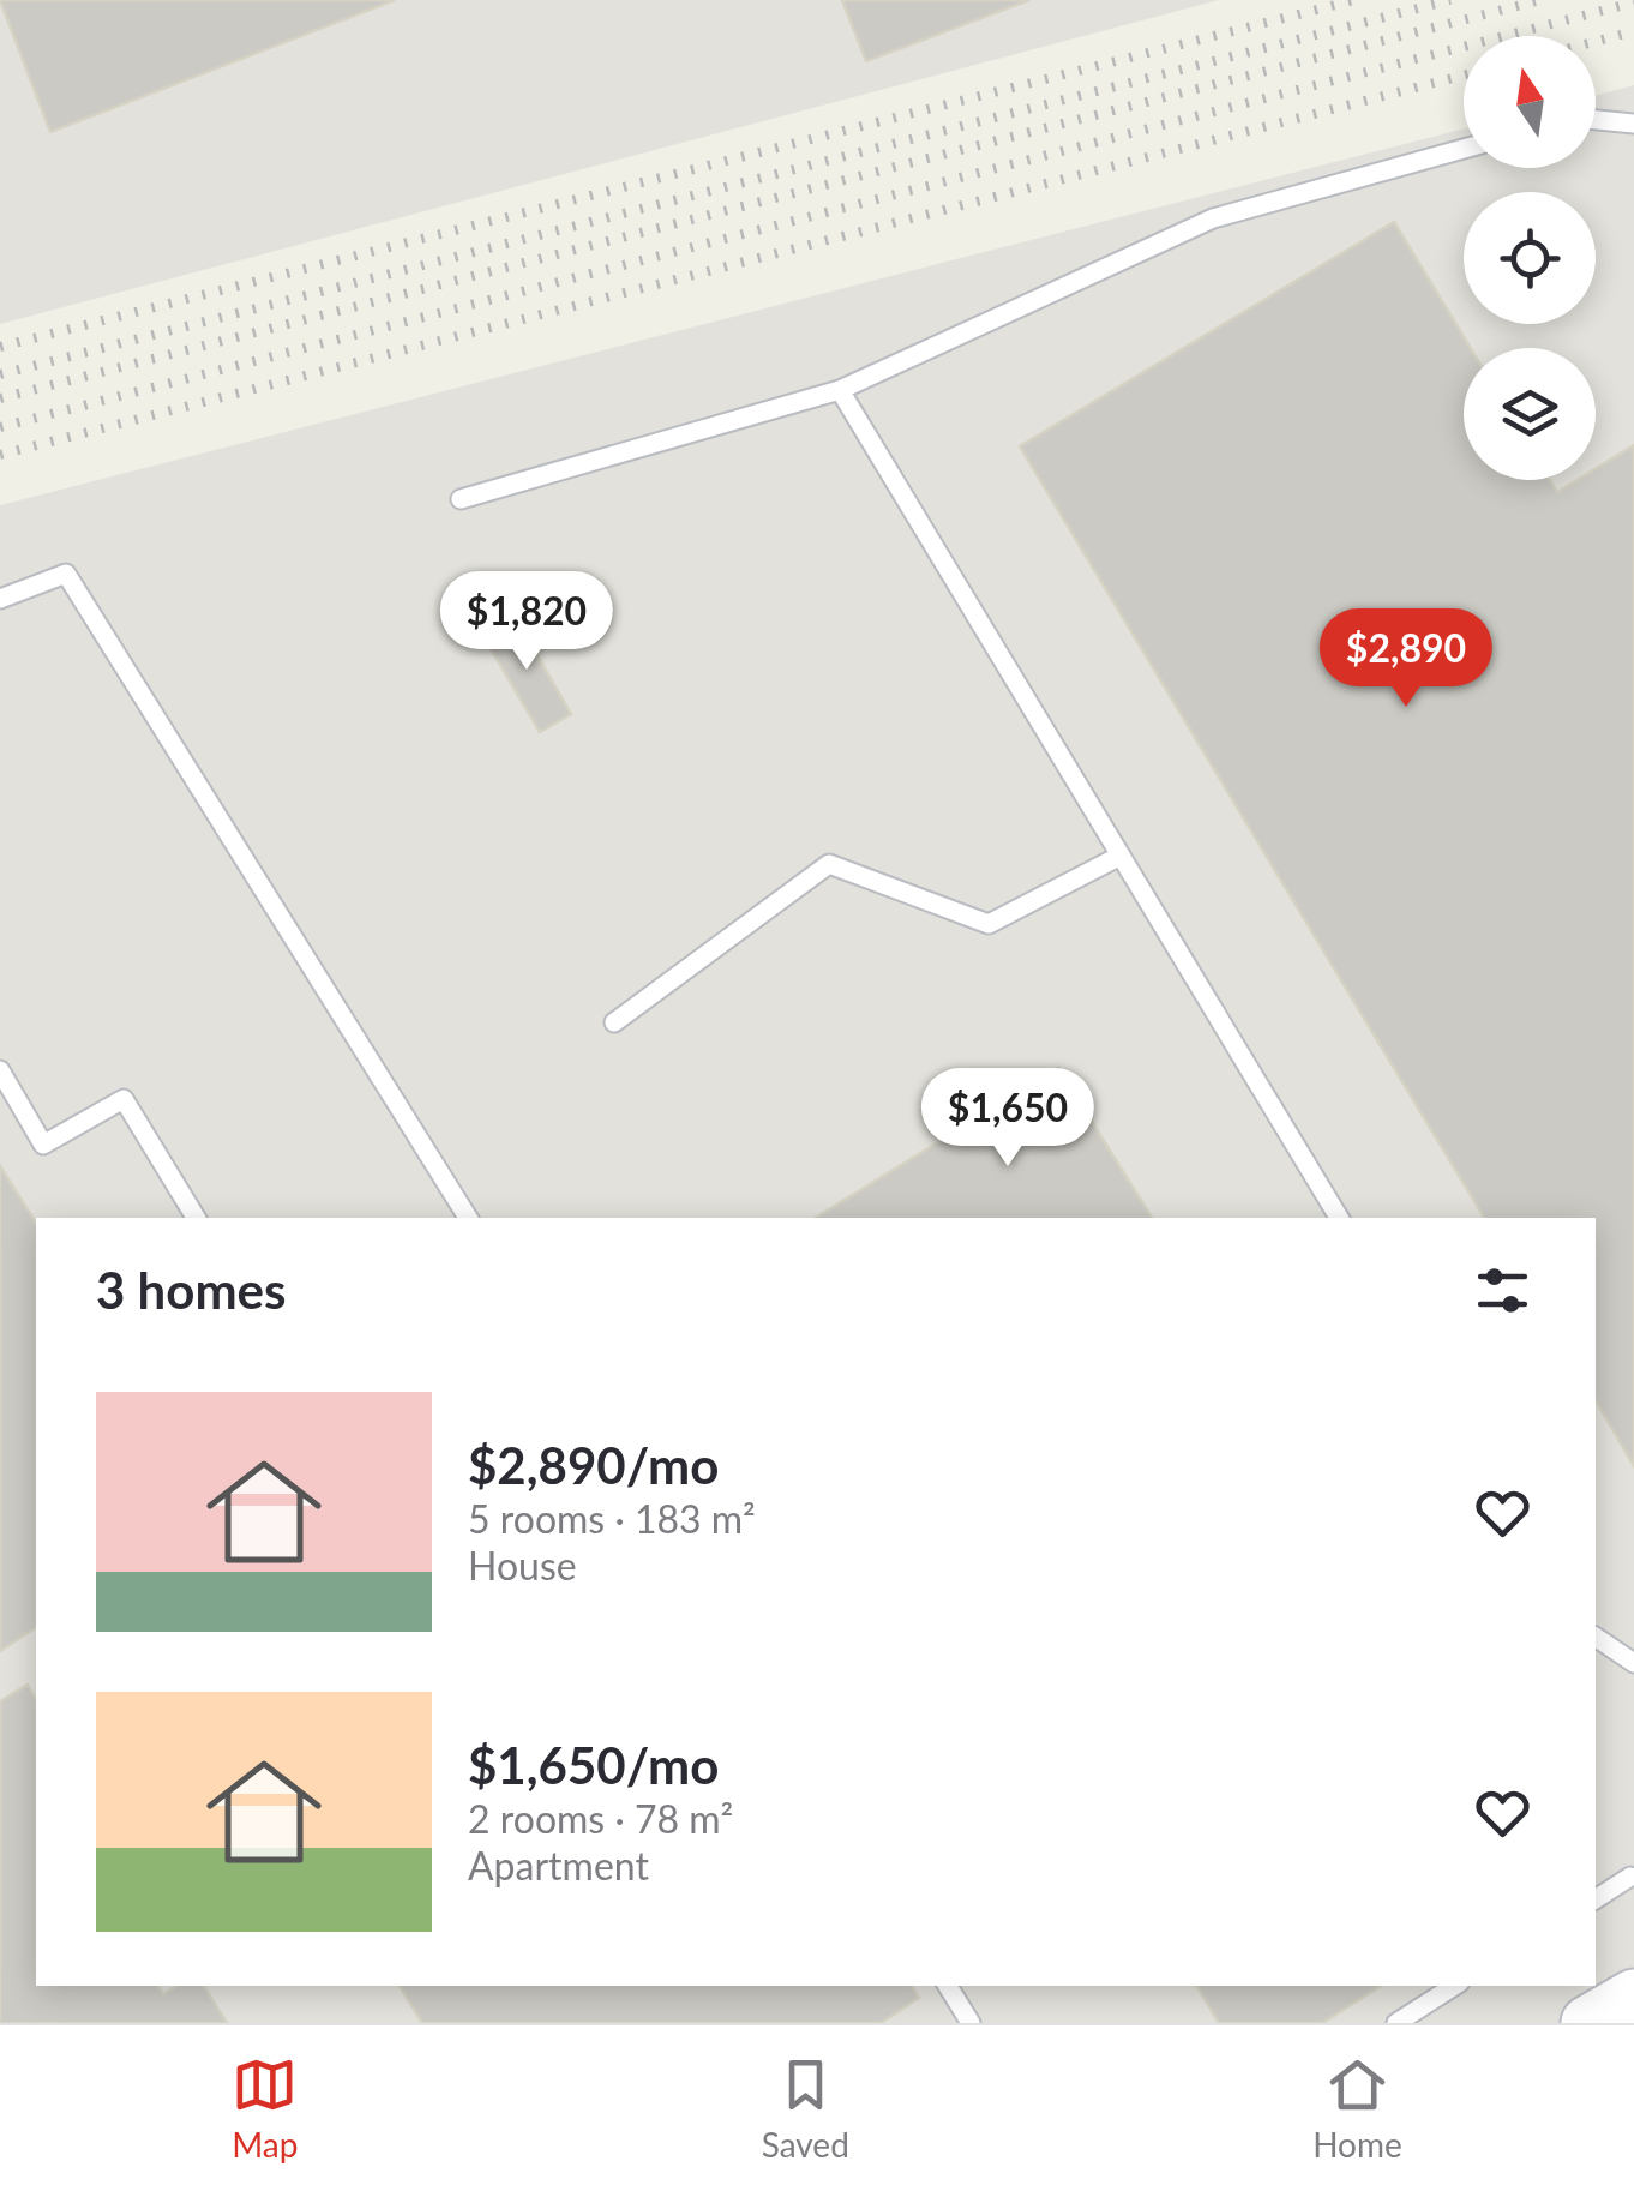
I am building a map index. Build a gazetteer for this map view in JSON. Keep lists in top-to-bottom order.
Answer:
{
  "north": "top",
  "page": {
    "price": ["$1,820", "$2,890", "$1,650"],
    "heading": "3 homes",
    "list": [
      {
        "name": "$2,890/mo",
        "note": "5 rooms · 183 m² · House"
      },
      {
        "name": "$1,650/mo",
        "note": "2 rooms · 78 m² · Apartment"
      }
    ],
    "tabs": ["Map", "Saved", "Home"]
  }
}
